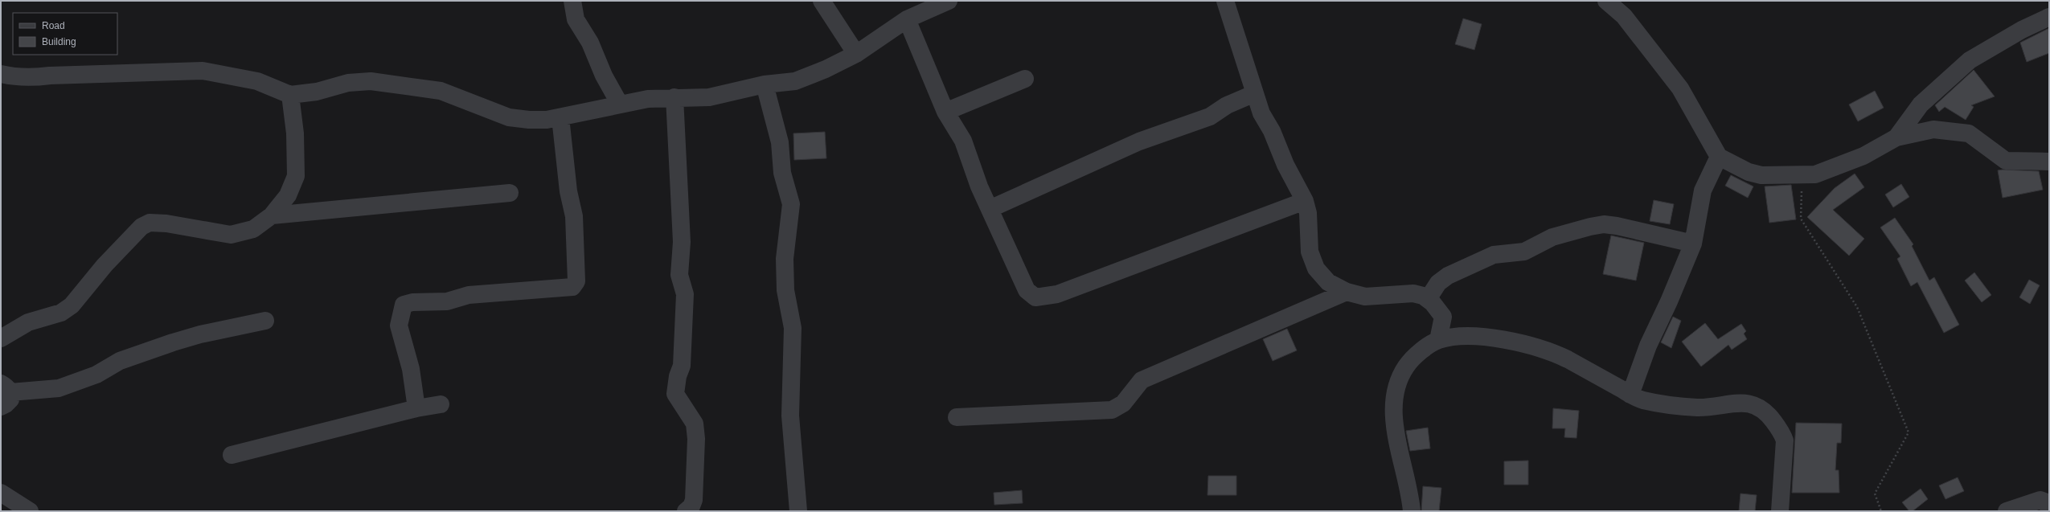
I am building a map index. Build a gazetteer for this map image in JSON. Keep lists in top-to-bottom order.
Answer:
{
  "legend": ["Road", "Building"]
}
